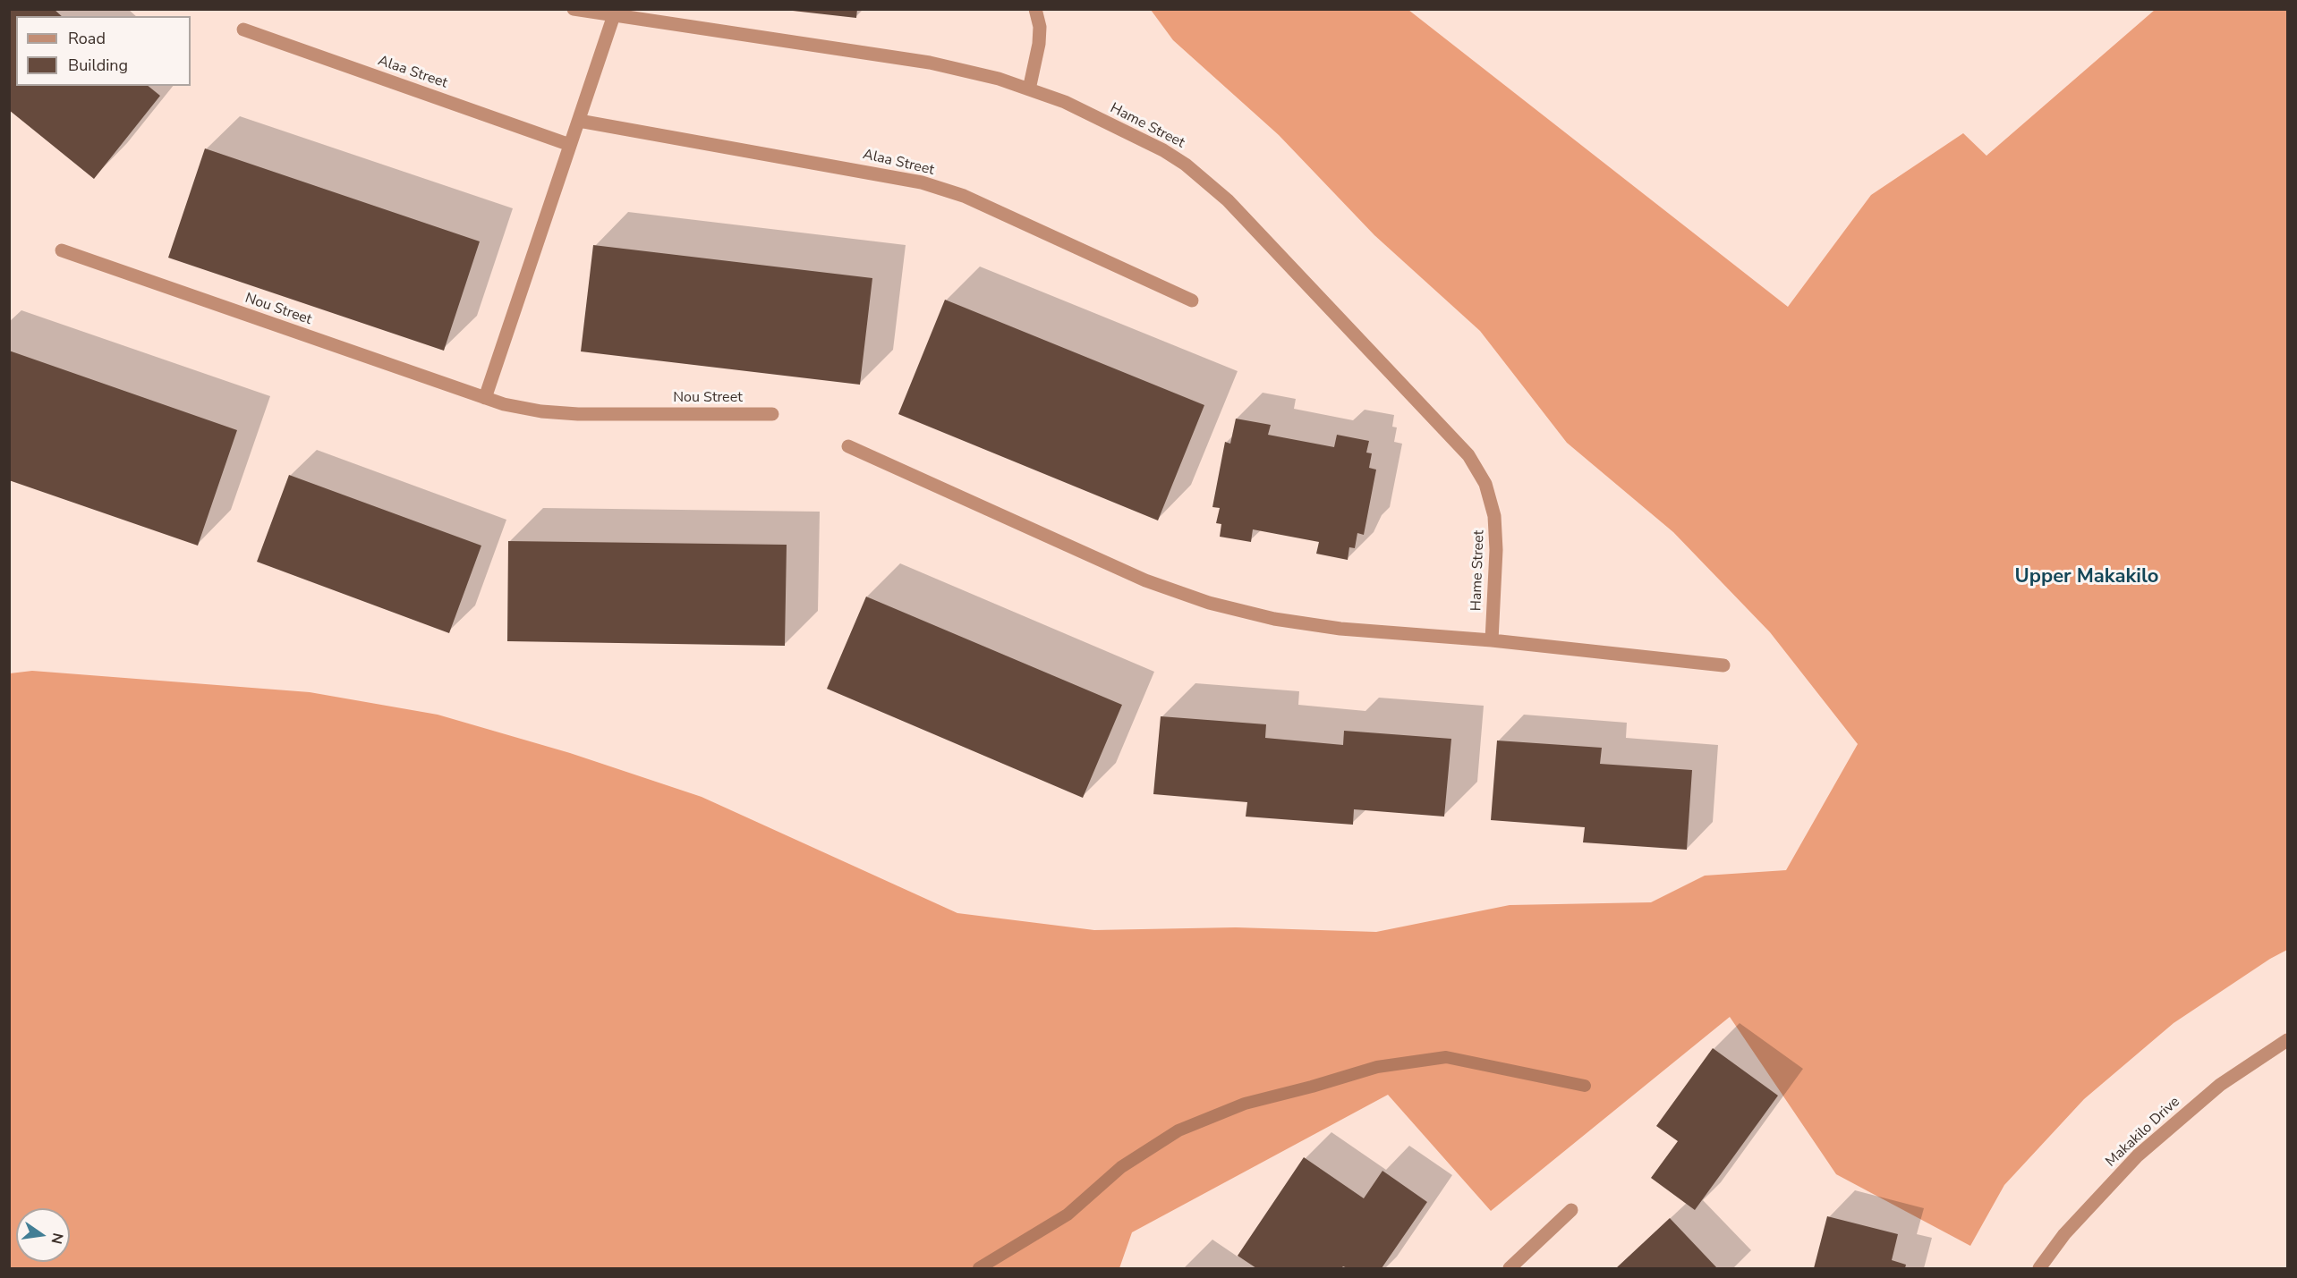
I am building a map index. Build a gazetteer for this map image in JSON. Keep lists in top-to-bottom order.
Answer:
{
  "streets": {
    "street": [
      "Alaa Street",
      "Hame Street",
      "Nou Street",
      "Makakilo Drive"
    ]
  },
  "districts": ["Upper Makakilo"],
  "legend": ["Road", "Building"],
  "north": "right"
}
